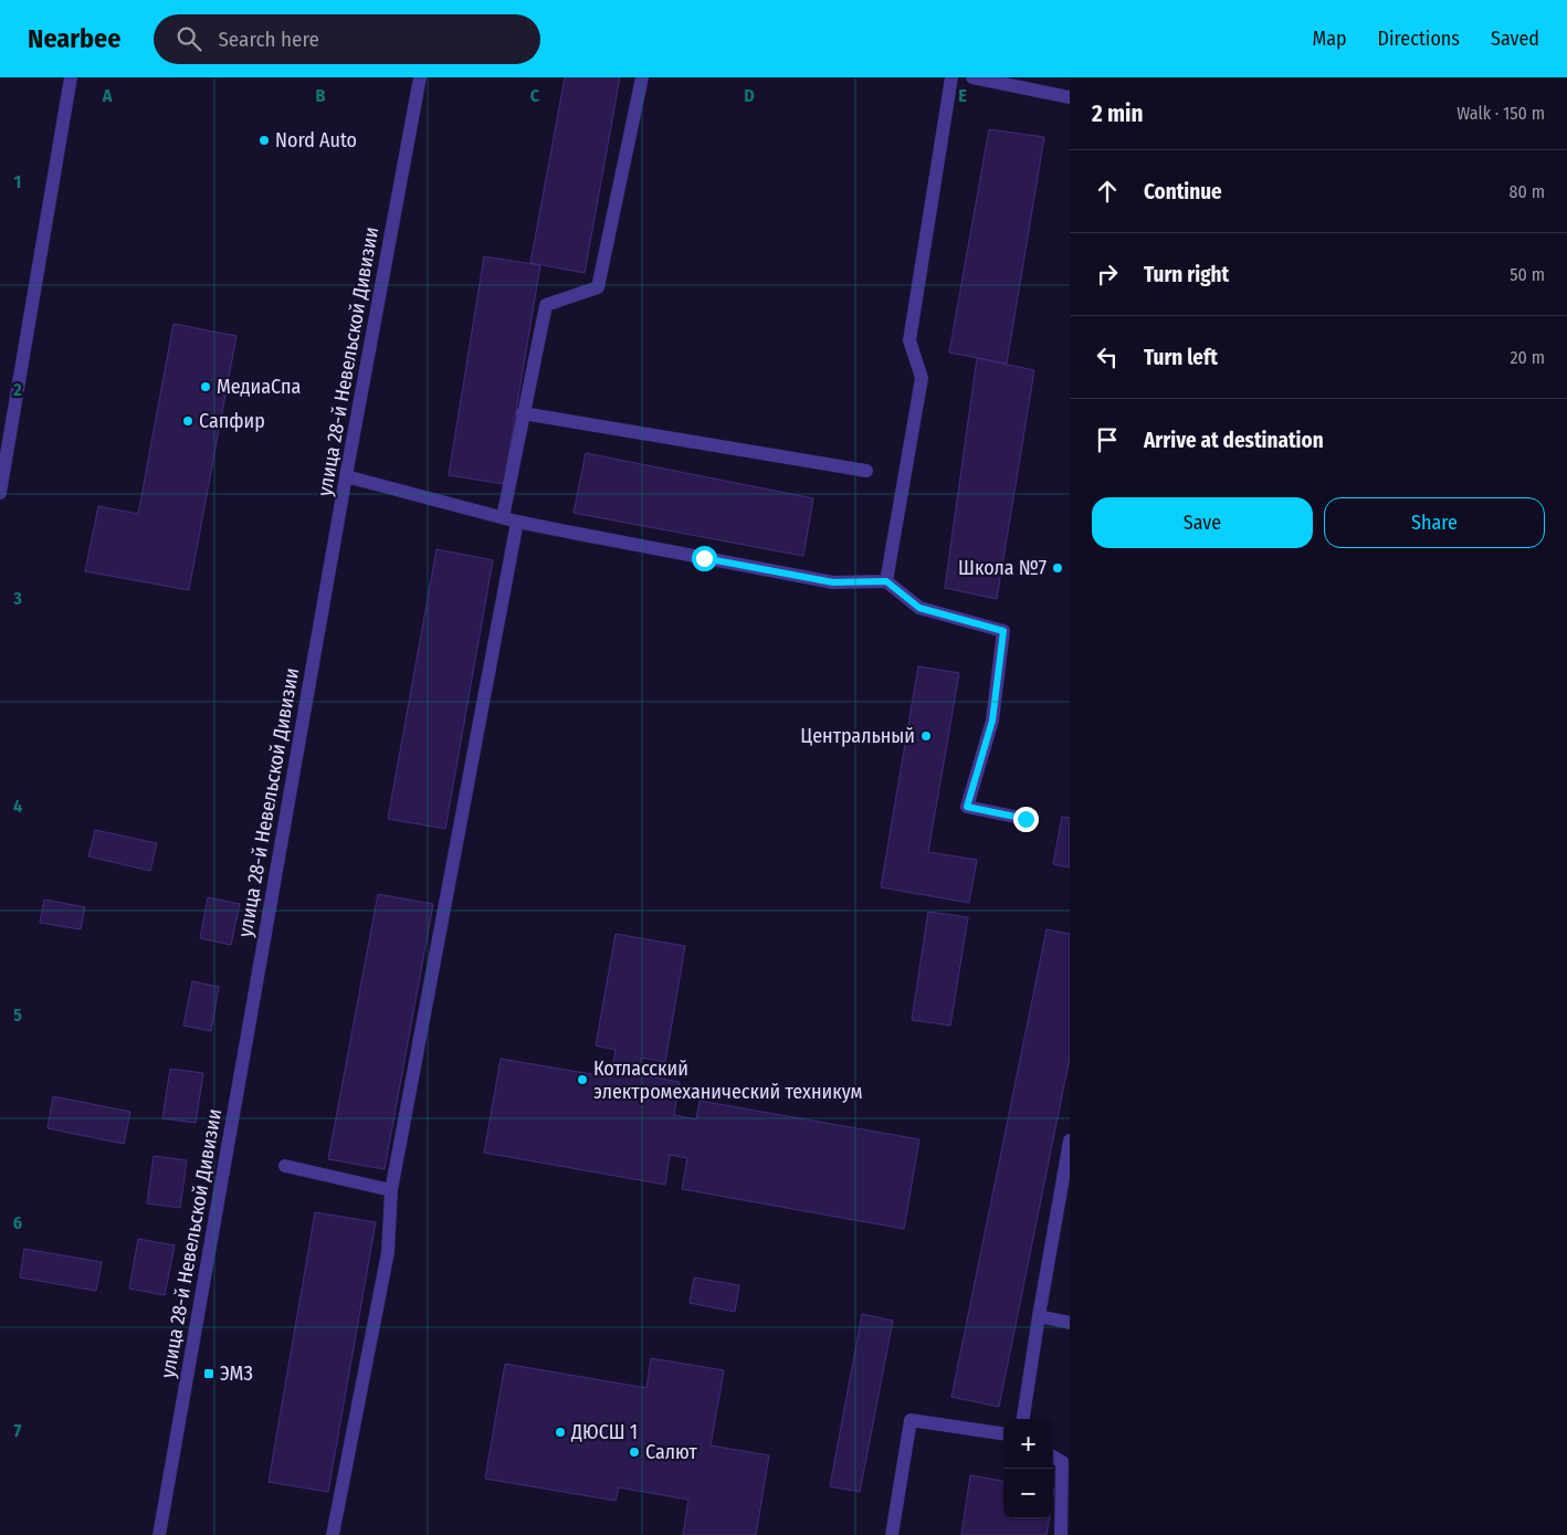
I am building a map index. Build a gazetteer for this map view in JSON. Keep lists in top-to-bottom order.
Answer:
{
  "streets": {
    "street": ["улица 28-й Невельской Дивизии"]
  },
  "places": {
    "other": [
      "Nord Auto",
      "МедиаСпа",
      "Сапфир",
      "Школа №7",
      "Центральный",
      "Котласский электромеханический техникум",
      "ДЮСШ 1",
      "Салют"
    ],
    "transit": ["ЭМЗ"]
  },
  "page": {
    "header": "Nearbee",
    "search": "Search here",
    "nav": ["Map", "Directions", "Saved"],
    "heading": ["2 min", "Walk · 150 m"],
    "list": [
      ["Continue", "80 m"],
      ["Turn right", "50 m"],
      ["Turn left", "20 m"],
      "Arrive at destination"
    ],
    "buttons": ["Save", "Share"],
    "map_buttons": ["+", "−"]
  },
  "grid": {
    "columns": [
      "A",
      "B",
      "C",
      "D",
      "E"
    ],
    "rows": [
      "1",
      "2",
      "3",
      "4",
      "5",
      "6",
      "7"
    ]
  }
}
